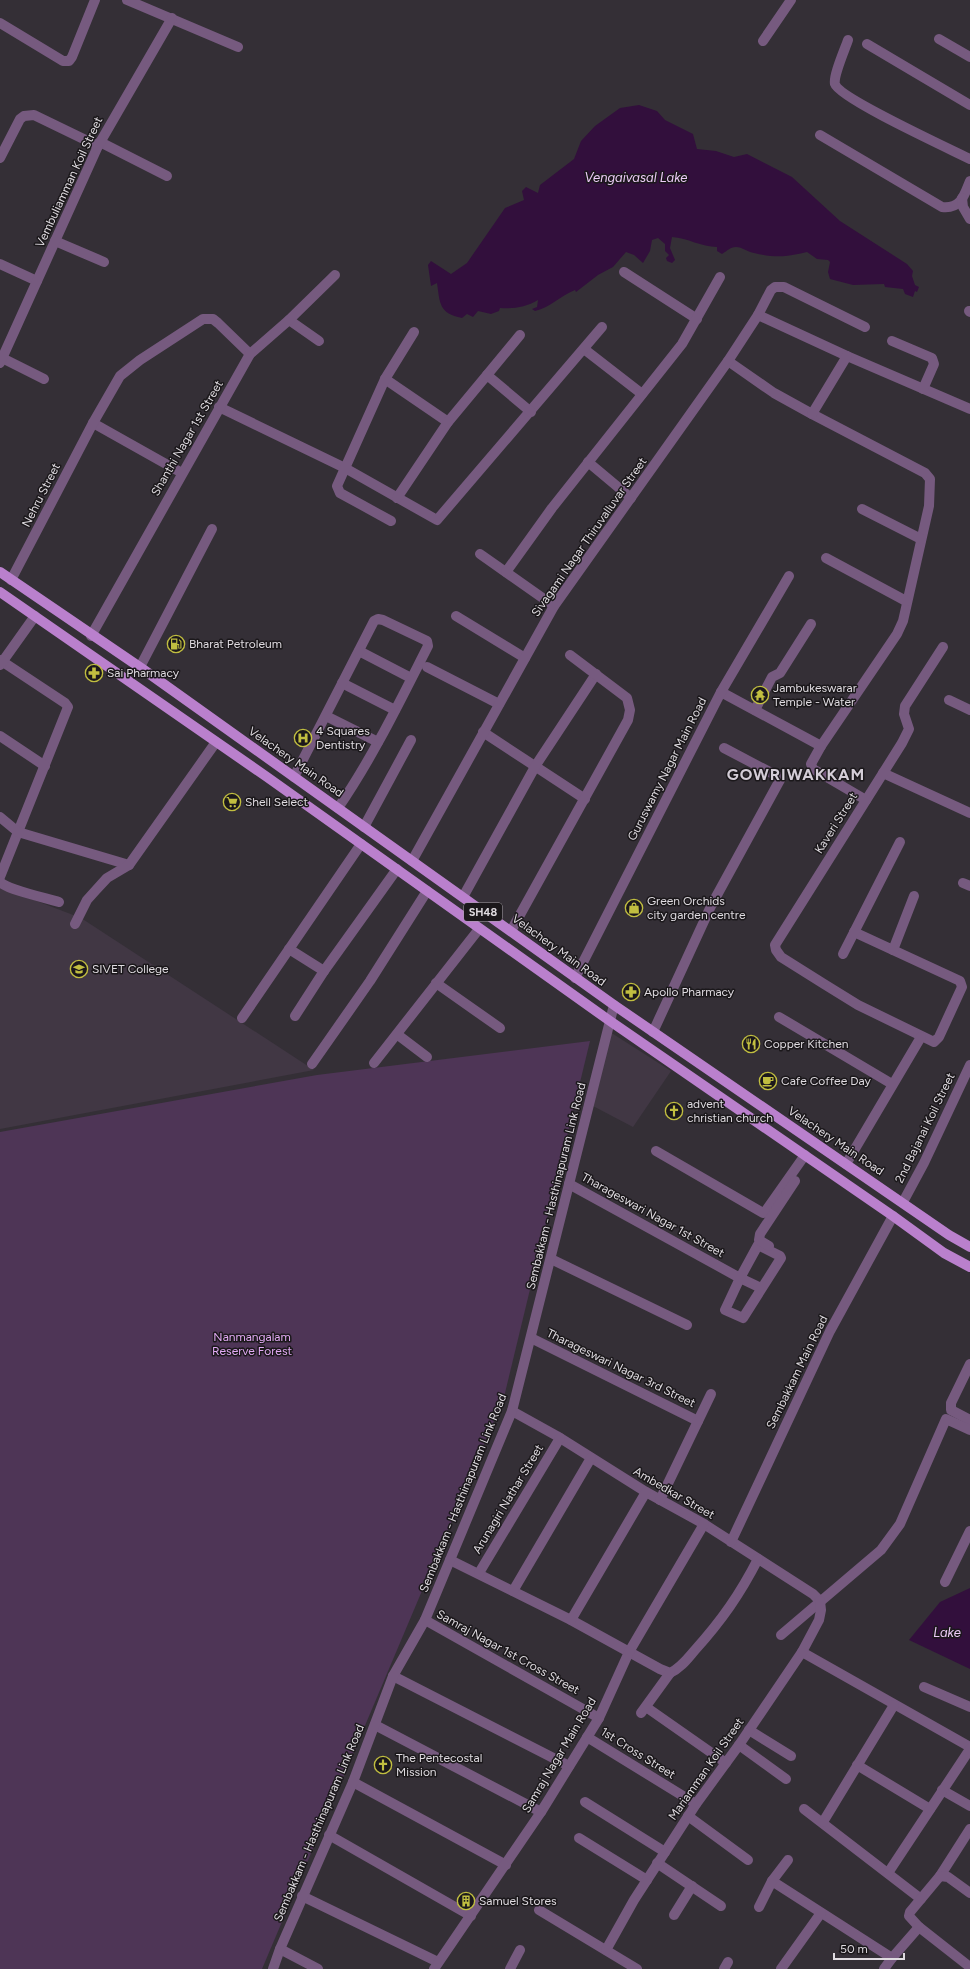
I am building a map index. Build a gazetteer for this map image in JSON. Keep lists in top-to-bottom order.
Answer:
{
  "streets": {
    "main road": ["Velachery Main Road", "SH48"],
    "street": [
      "Vembuliamman Koil Street",
      "Shanthi Nagar 1st Street",
      "Nehru Street",
      "Sivagami Nagar Thiruvalluvar Street",
      "Guruswamy Nagar Main Road",
      "Kaveri Street",
      "2nd Bajanai Koil Street",
      "Sembakkam - Hasthinapuram Link Road",
      "Tharageswari Nagar 1st Street",
      "Tharageswari Nagar 3rd Street",
      "Sembakkam Main Road",
      "Ambedkar Street",
      "Arunagiri Nathar Street",
      "Samraj Nagar 1st Cross Street",
      "1st Cross Street",
      "Samraj Nagar Main Road",
      "Mariamman Koil Street"
    ]
  },
  "crossings": [
    ["Shanthi Nagar 1st Street", "Nehru Street"],
    ["Shanthi Nagar 1st Street", "Velachery Main Road"],
    ["Nehru Street", "Velachery Main Road"],
    ["Sivagami Nagar Thiruvalluvar Street", "Velachery Main Road"],
    ["Velachery Main Road", "Guruswamy Nagar Main Road"],
    ["Velachery Main Road", "2nd Bajanai Koil Street"],
    ["Velachery Main Road", "Sembakkam - Hasthinapuram Link Road"],
    ["SH48", "Sembakkam - Hasthinapuram Link Road"],
    ["SH48", "Sembakkam Main Road"],
    ["Sembakkam - Hasthinapuram Link Road", "Tharageswari Nagar 1st Street"],
    ["Sembakkam - Hasthinapuram Link Road", "Tharageswari Nagar 3rd Street"],
    ["Sembakkam - Hasthinapuram Link Road", "Ambedkar Street"],
    ["Sembakkam - Hasthinapuram Link Road", "Samraj Nagar 1st Cross Street"],
    ["Sembakkam Main Road", "Ambedkar Street"],
    ["Ambedkar Street", "Arunagiri Nathar Street"],
    ["Ambedkar Street", "Samraj Nagar Main Road"],
    ["Ambedkar Street", "Mariamman Koil Street"],
    ["Samraj Nagar 1st Cross Street", "Samraj Nagar Main Road"],
    ["1st Cross Street", "Samraj Nagar Main Road"],
    ["1st Cross Street", "Mariamman Koil Street"]
  ],
  "districts": ["GOWRIWAKKAM"],
  "water": ["Vengaivasal Lake", "Lake"],
  "parks": ["Nanmangalam Reserve Forest"],
  "places": {
    "fuel station": ["Bharat Petroleum"],
    "pharmacy": ["Sai Pharmacy", "Apollo Pharmacy"],
    "temple": ["Jambukeswarar Temple - Water"],
    "hospital": ["4 Squares Dentistry"],
    "supermarket": ["Shell Select"],
    "shop": ["Green Orchids city garden centre"],
    "school or university": ["SIVET College"],
    "restaurant": ["Copper Kitchen"],
    "cafe": ["Cafe Coffee Day"],
    "church": ["advent christian church", "The Pentecostal Mission"],
    "building": ["Samuel Stores"]
  },
  "scale_bar": "50 m"
}
